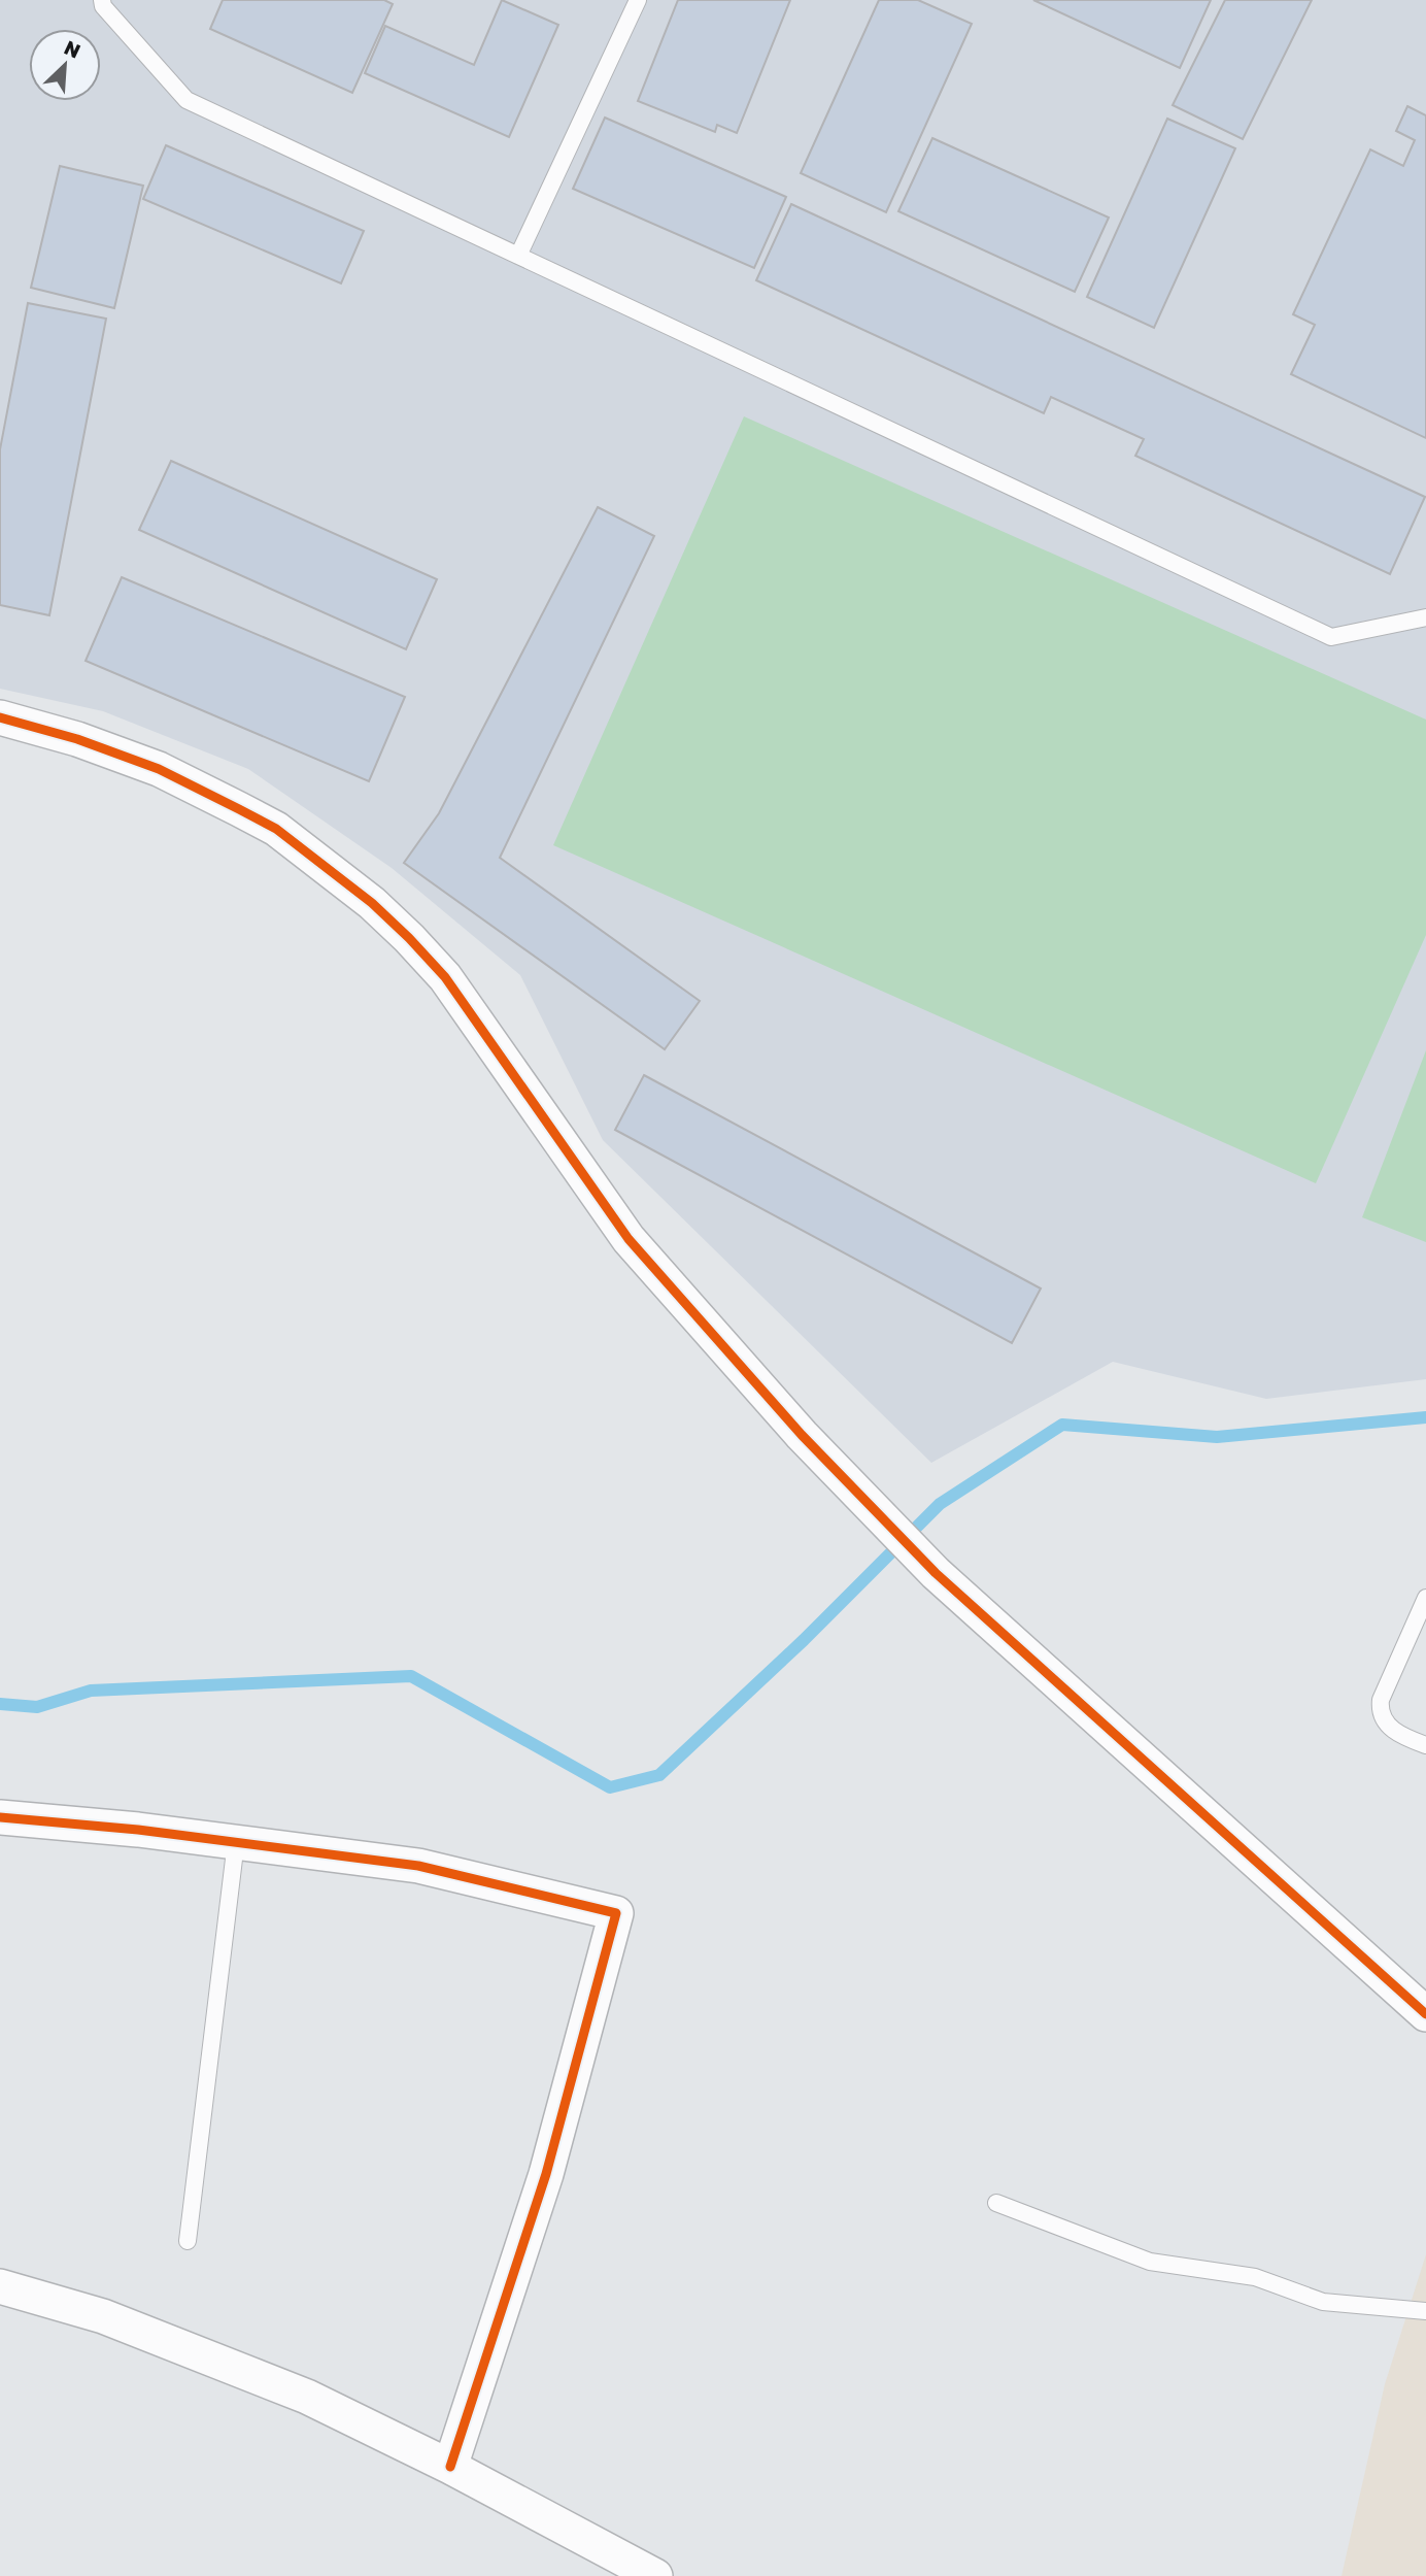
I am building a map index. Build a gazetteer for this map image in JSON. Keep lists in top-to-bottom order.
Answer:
{
  "north": "top right"
}
